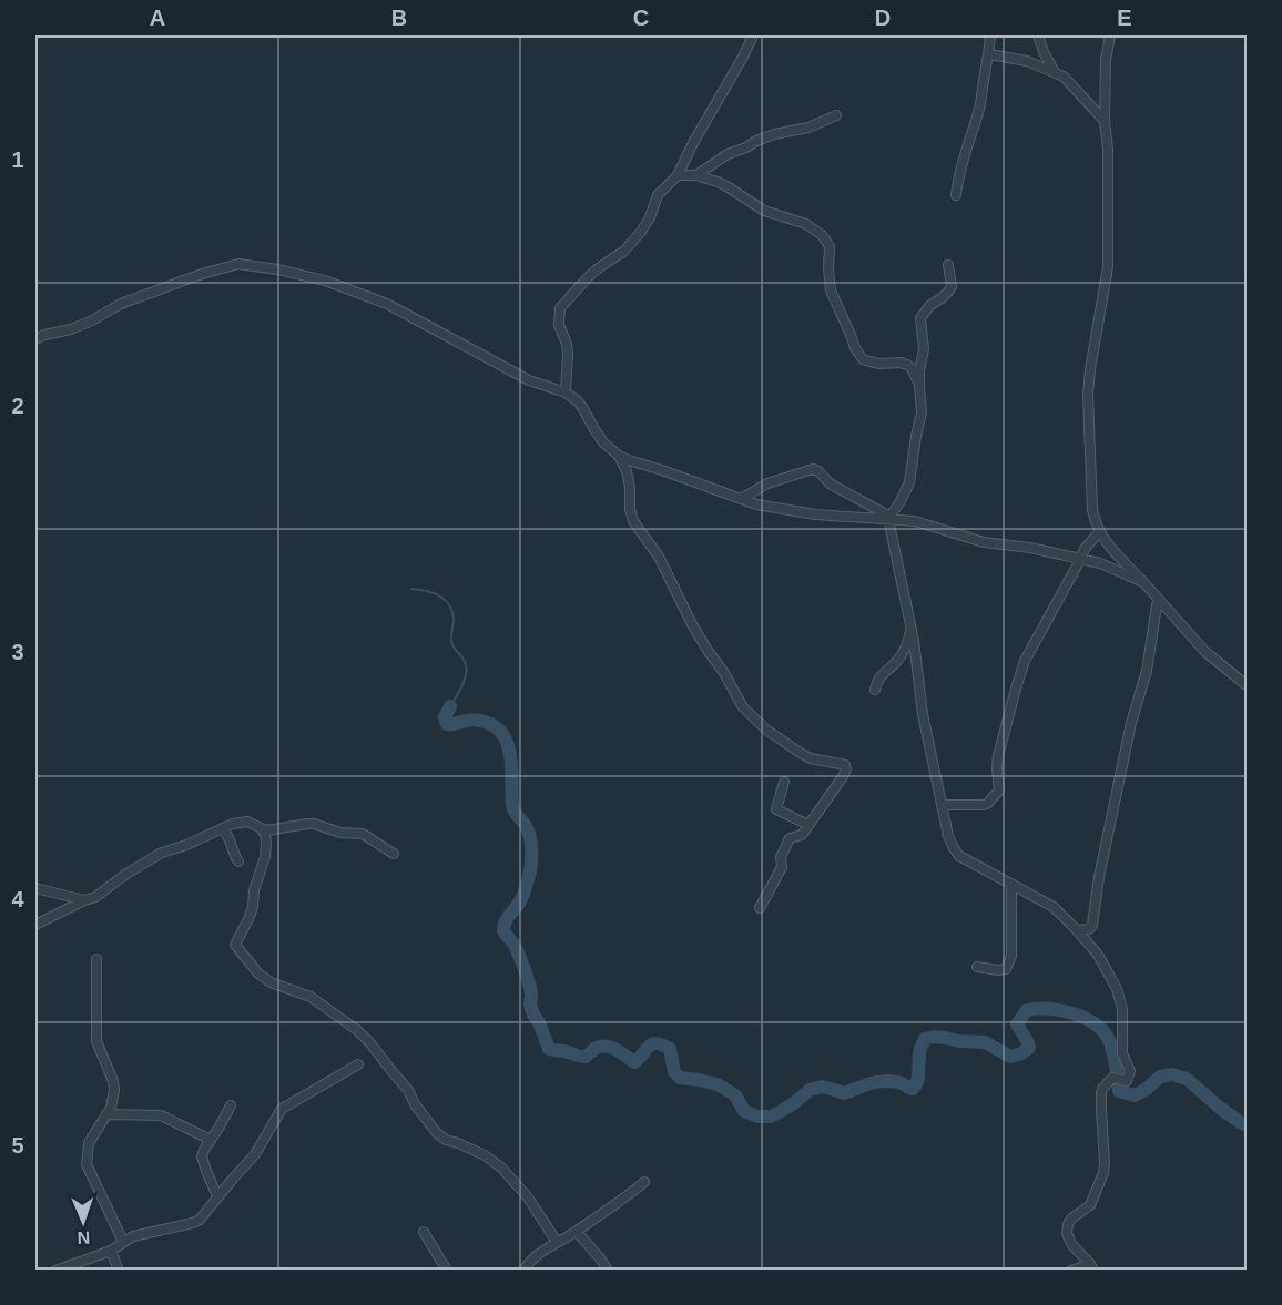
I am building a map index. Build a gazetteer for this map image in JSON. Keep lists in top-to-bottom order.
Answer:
{
  "north": "bottom",
  "grid": {
    "columns": [
      "A",
      "B",
      "C",
      "D",
      "E"
    ],
    "rows": [
      "1",
      "2",
      "3",
      "4",
      "5"
    ]
  }
}
